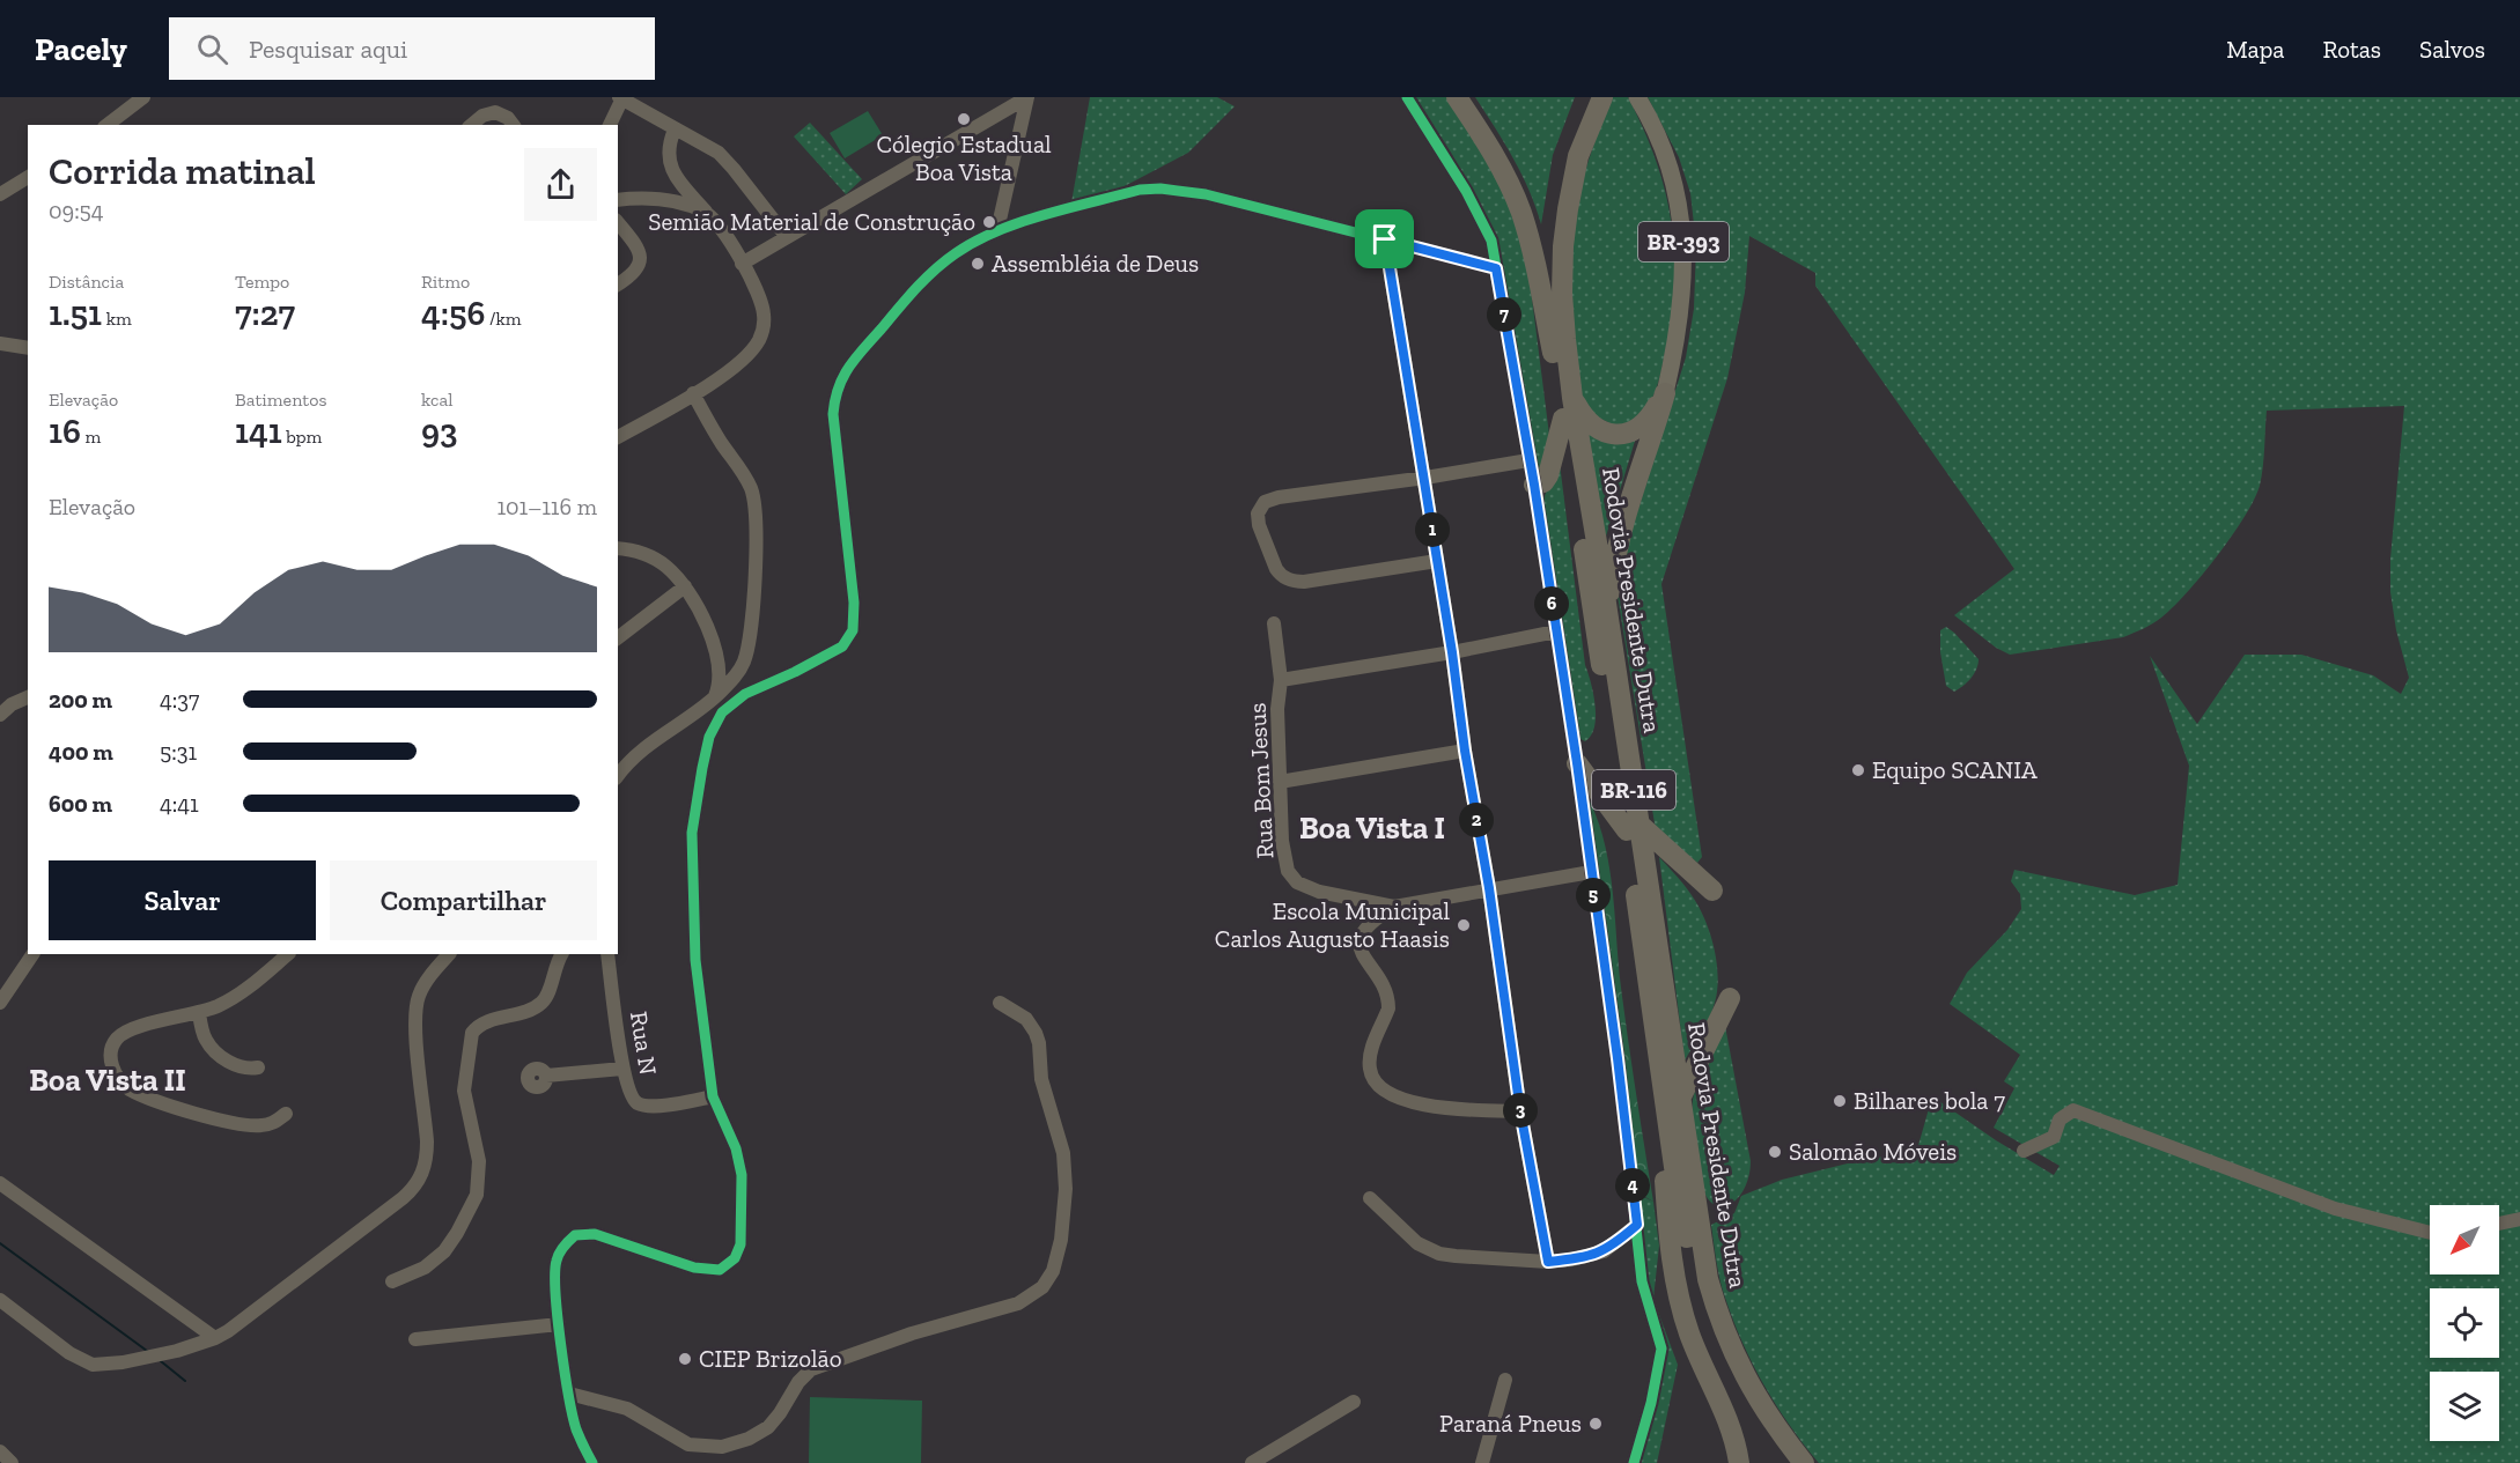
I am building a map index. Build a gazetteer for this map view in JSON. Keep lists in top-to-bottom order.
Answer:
{
  "streets": {
    "highway": ["BR-393", "Rodovia Presidente Dutra", "BR-116"],
    "street": ["Rua Bom Jesus", "Rua N"]
  },
  "crossings": [
    ["BR-393", "Rodovia Presidente Dutra"]
  ],
  "districts": ["Boa Vista I", "Boa Vista II"],
  "places": [
    "Cólegio Estadual Boa Vista",
    "Semião Material de Construção",
    "Assembléia de Deus",
    "Equipo SCANIA",
    "Escola Municipal Carlos Augusto Haasis",
    "Bilhares bola 7",
    "Salomão Móveis",
    "CIEP Brizolão",
    "Paraná Pneus"
  ],
  "north": "bottom left",
  "page": {
    "header": "Pacely",
    "search": "Pesquisar aqui",
    "nav": ["Mapa", "Rotas", "Salvos"],
    "heading": ["Corrida matinal", "09:54"],
    "stats": [
      ["Distância", "1.51 km"],
      ["Tempo", "7:27"],
      ["Ritmo", "4:56 /km"],
      ["Elevação", "16 m"],
      ["Batimentos", "141 bpm"],
      ["kcal", "93"]
    ],
    "pins": [
      "7",
      "1",
      "6",
      "2",
      "5",
      "3",
      "4"
    ],
    "chart": ["Elevação", "101–116 m"],
    "list": [
      {
        "name": "200 m",
        "note": "4:37"
      },
      {
        "name": "400 m",
        "note": "5:31"
      },
      {
        "name": "600 m",
        "note": "4:41"
      }
    ],
    "buttons": ["Salvar", "Compartilhar"]
  }
}
